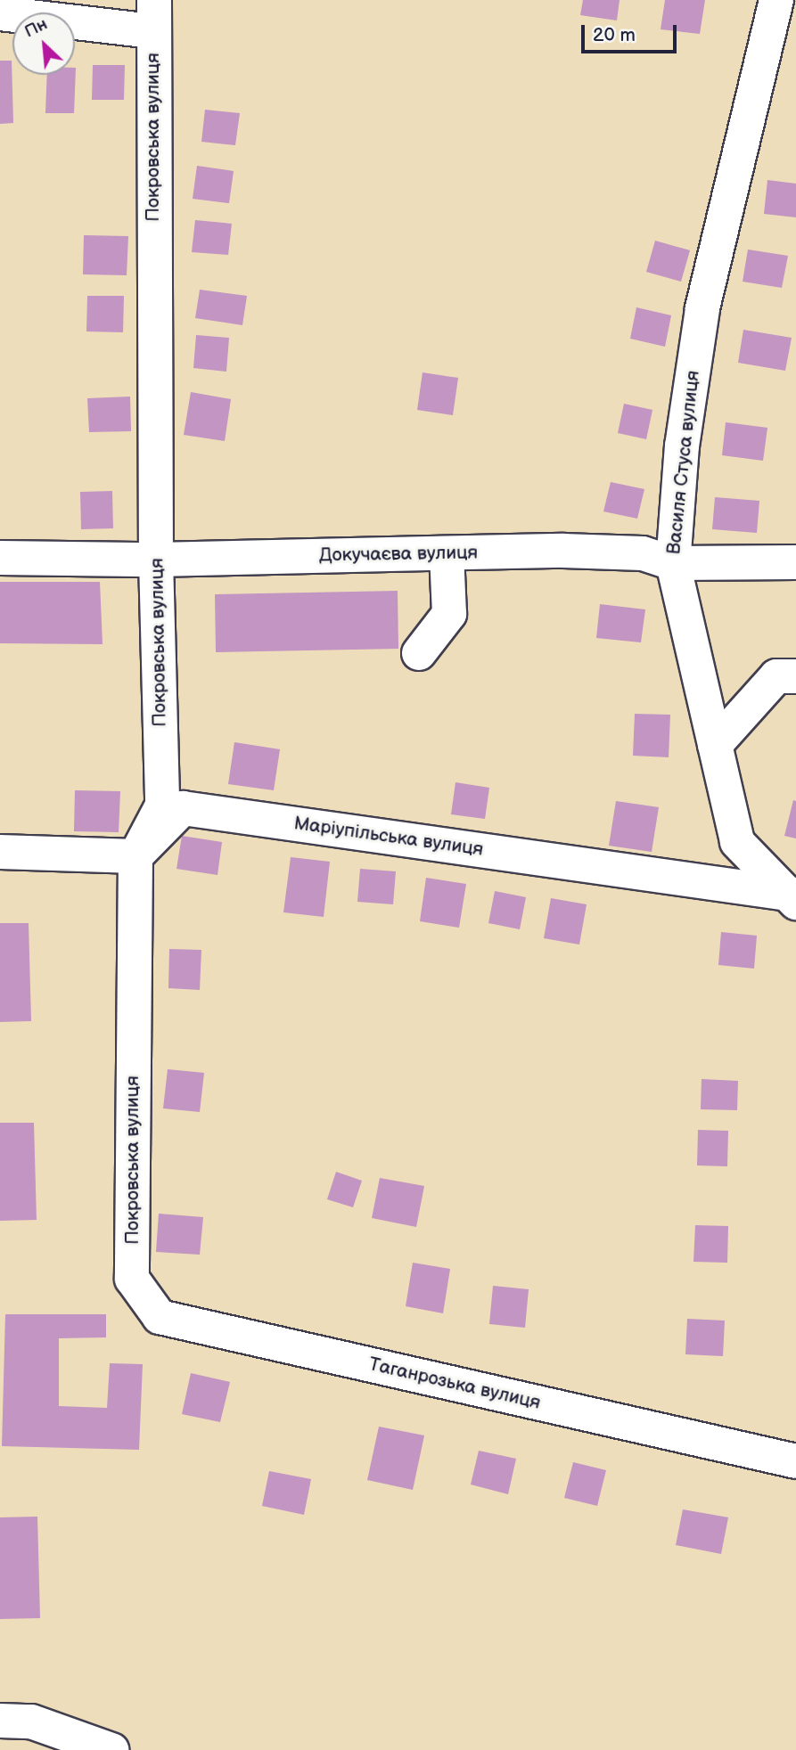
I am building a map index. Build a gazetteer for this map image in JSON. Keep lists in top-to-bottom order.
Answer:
{
  "streets": {
    "street": [
      "Покровська вулиця",
      "Василя Стуса вулиця",
      "Докучаєва вулиця",
      "Маріупільська вулиця",
      "Таганрозька вулиця"
    ]
  },
  "crossings": [
    ["Покровська вулиця", "Докучаєва вулиця"],
    ["Покровська вулиця", "Маріупільська вулиця"],
    ["Покровська вулиця", "Таганрозька вулиця"],
    ["Василя Стуса вулиця", "Докучаєва вулиця"],
    ["Василя Стуса вулиця", "Маріупільська вулиця"]
  ],
  "scale_bar": "20 m",
  "north": "top left"
}
